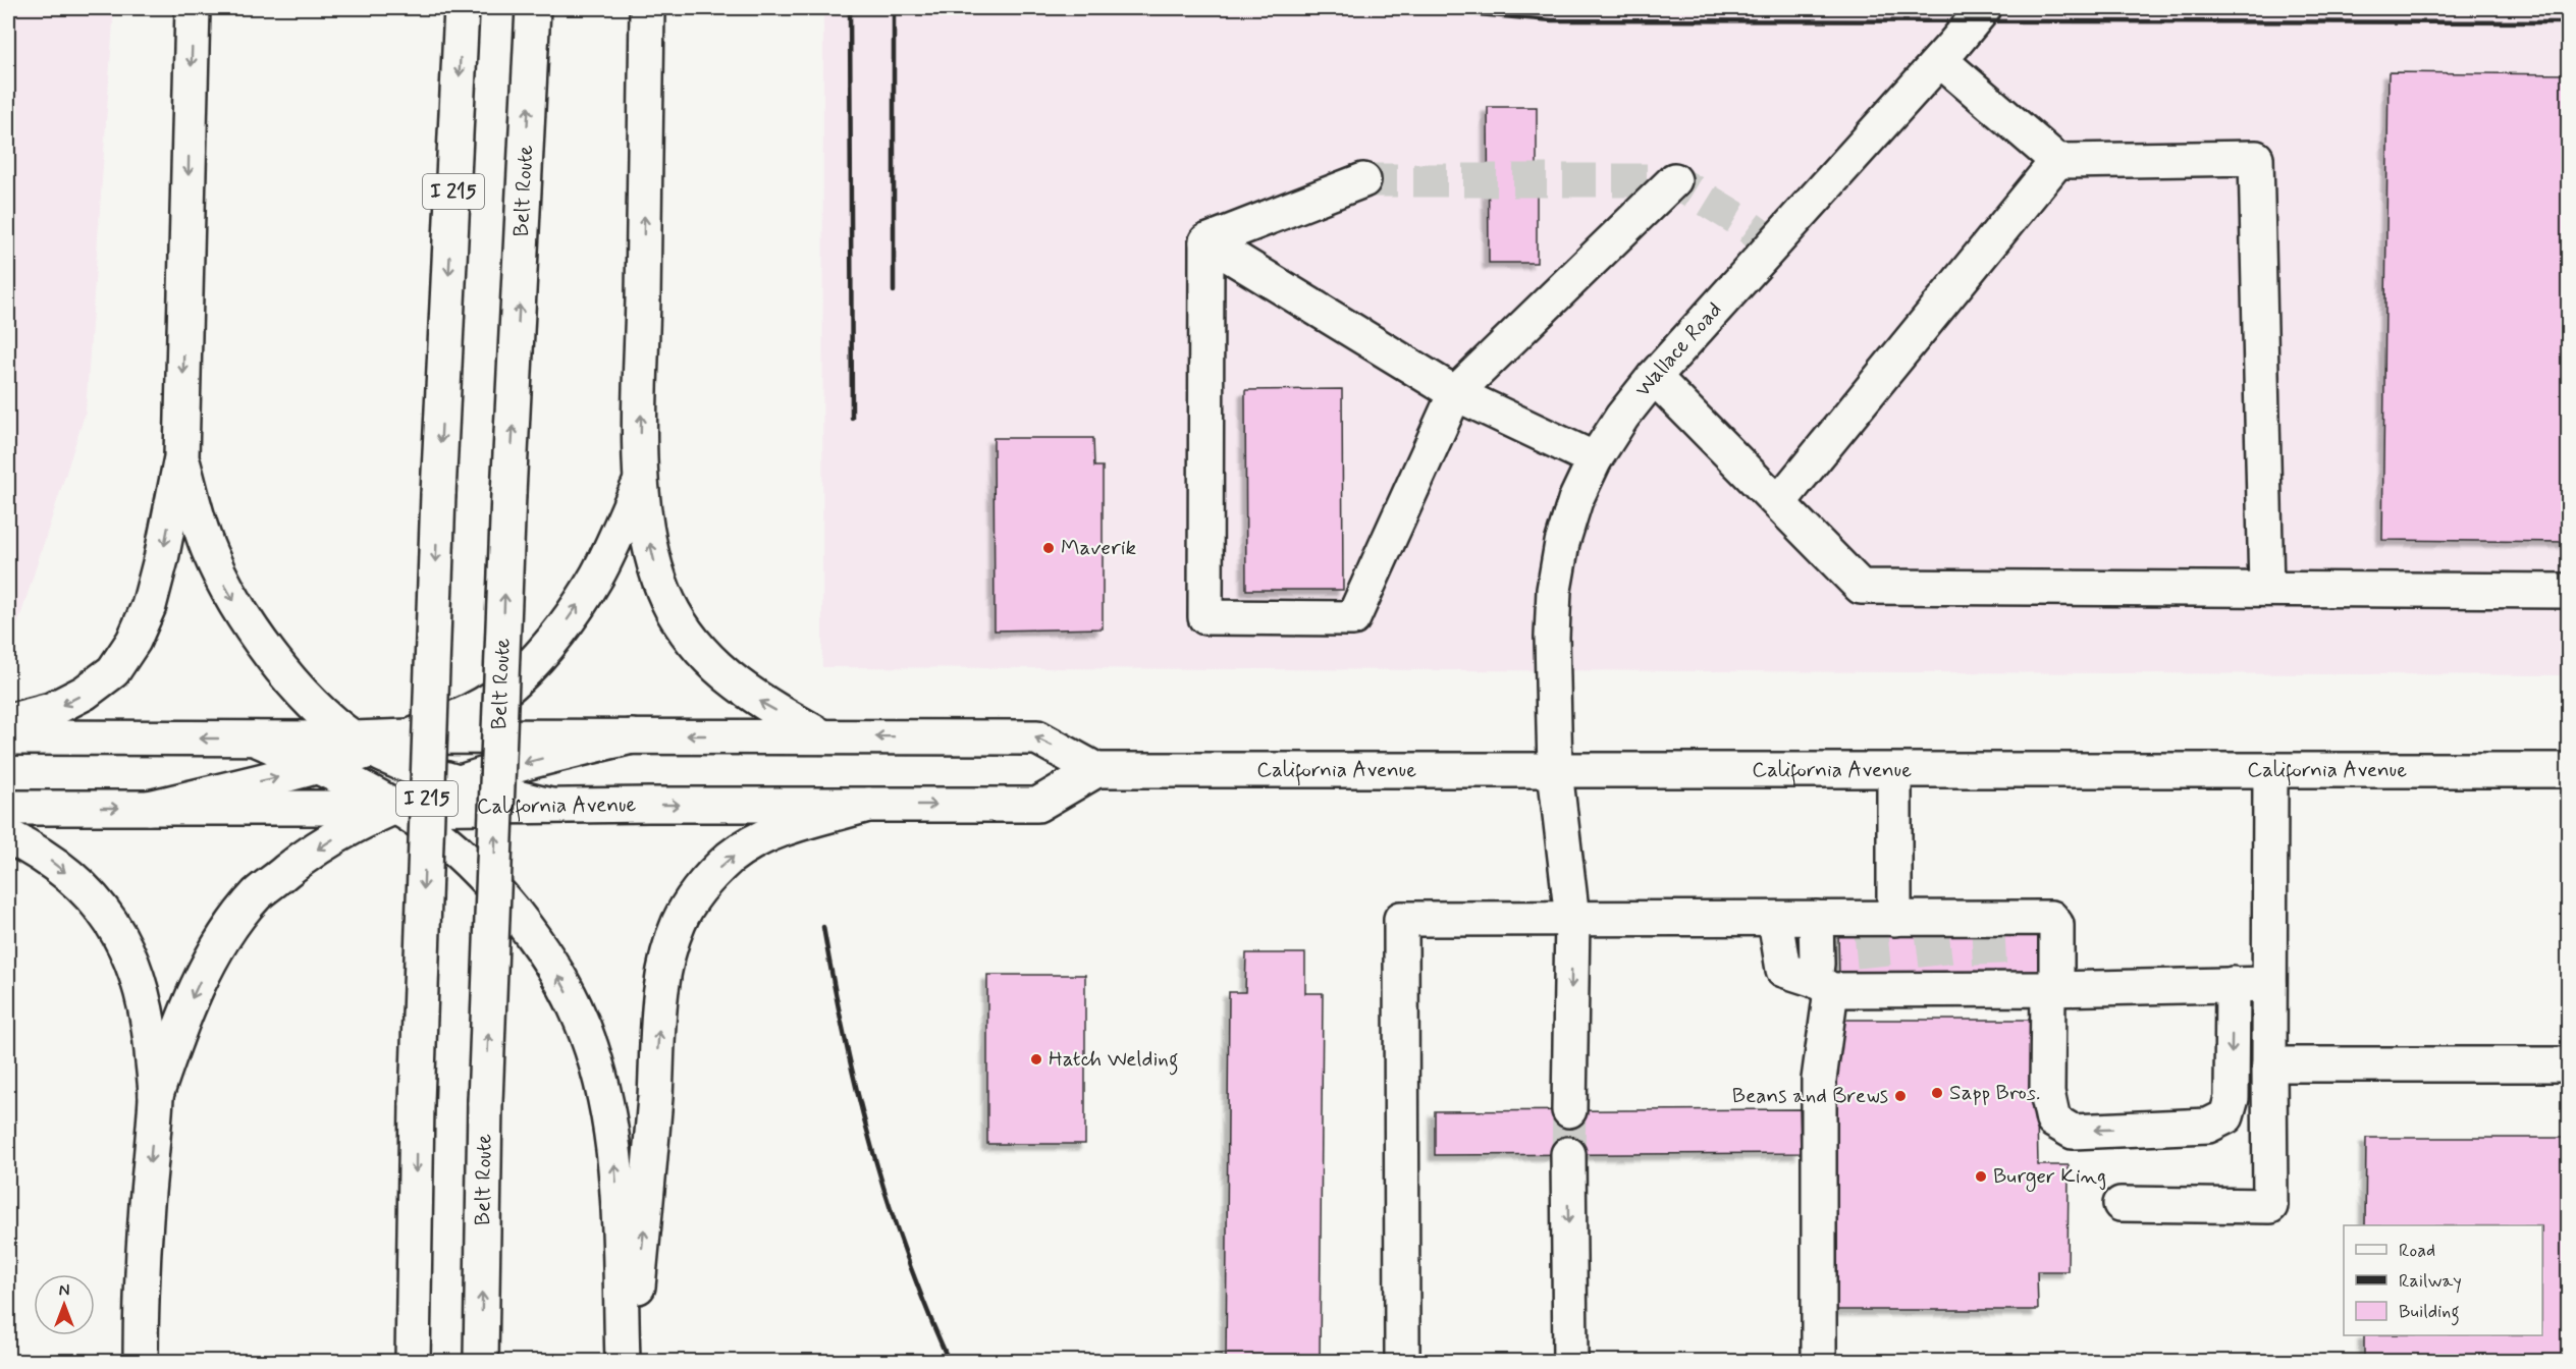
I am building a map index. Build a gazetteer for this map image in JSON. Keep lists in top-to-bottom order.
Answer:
{
  "streets": {
    "main road": [
      "Belt Route",
      "I 215",
      "Wallace Road",
      "California Avenue"
    ]
  },
  "crossings": [
    ["Wallace Road", "California Avenue"]
  ],
  "places": [
    "Maverik",
    "Hatch Welding",
    "Sapp Bros.",
    "Beans and Brews",
    "Burger King"
  ],
  "legend": ["Road", "Railway", "Building"],
  "north": "top"
}
